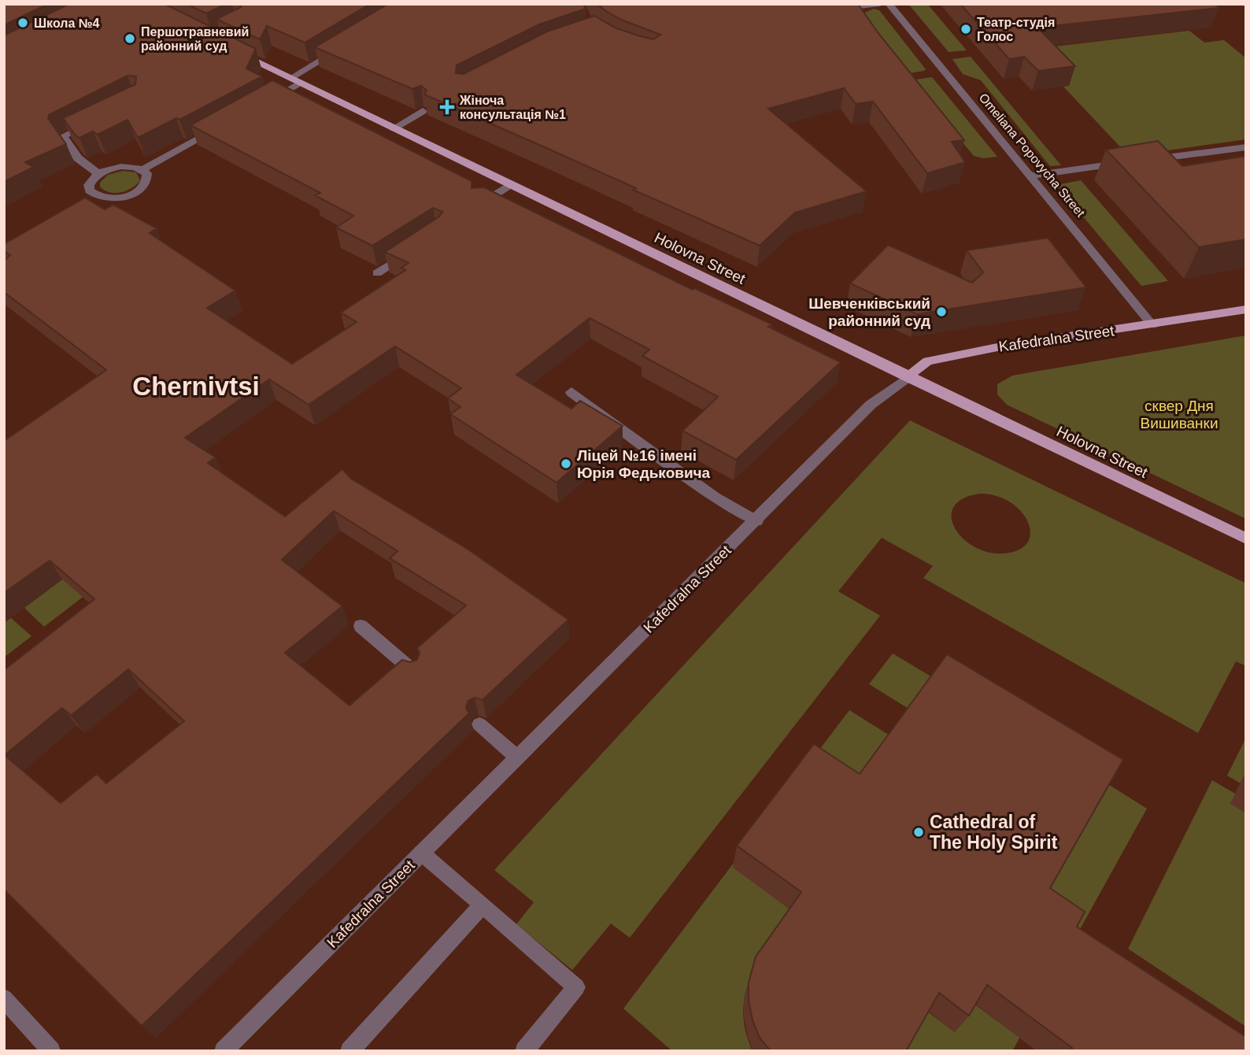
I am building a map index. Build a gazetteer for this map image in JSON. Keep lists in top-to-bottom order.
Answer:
{
  "streets": {
    "main road": ["Holovna Street", "Kafedralna Street"],
    "street": ["Omeliana Popovycha Street"]
  },
  "crossings": [
    ["Omeliana Popovycha Street", "Kafedralna Street"],
    ["Holovna Street", "Kafedralna Street"]
  ],
  "districts": ["Chernivtsi"],
  "parks": ["сквер Дня Вишиванки"],
  "places": {
    "other": [
      "Школа №4",
      "Театр-студія Голос",
      "Першотравневий районний суд",
      "Шевченківський районний суд",
      "Ліцей №16 імені Юрія Федьковича",
      "Cathedral of The Holy Spirit"
    ],
    "health": ["Жіноча консультація №1"]
  }
}
